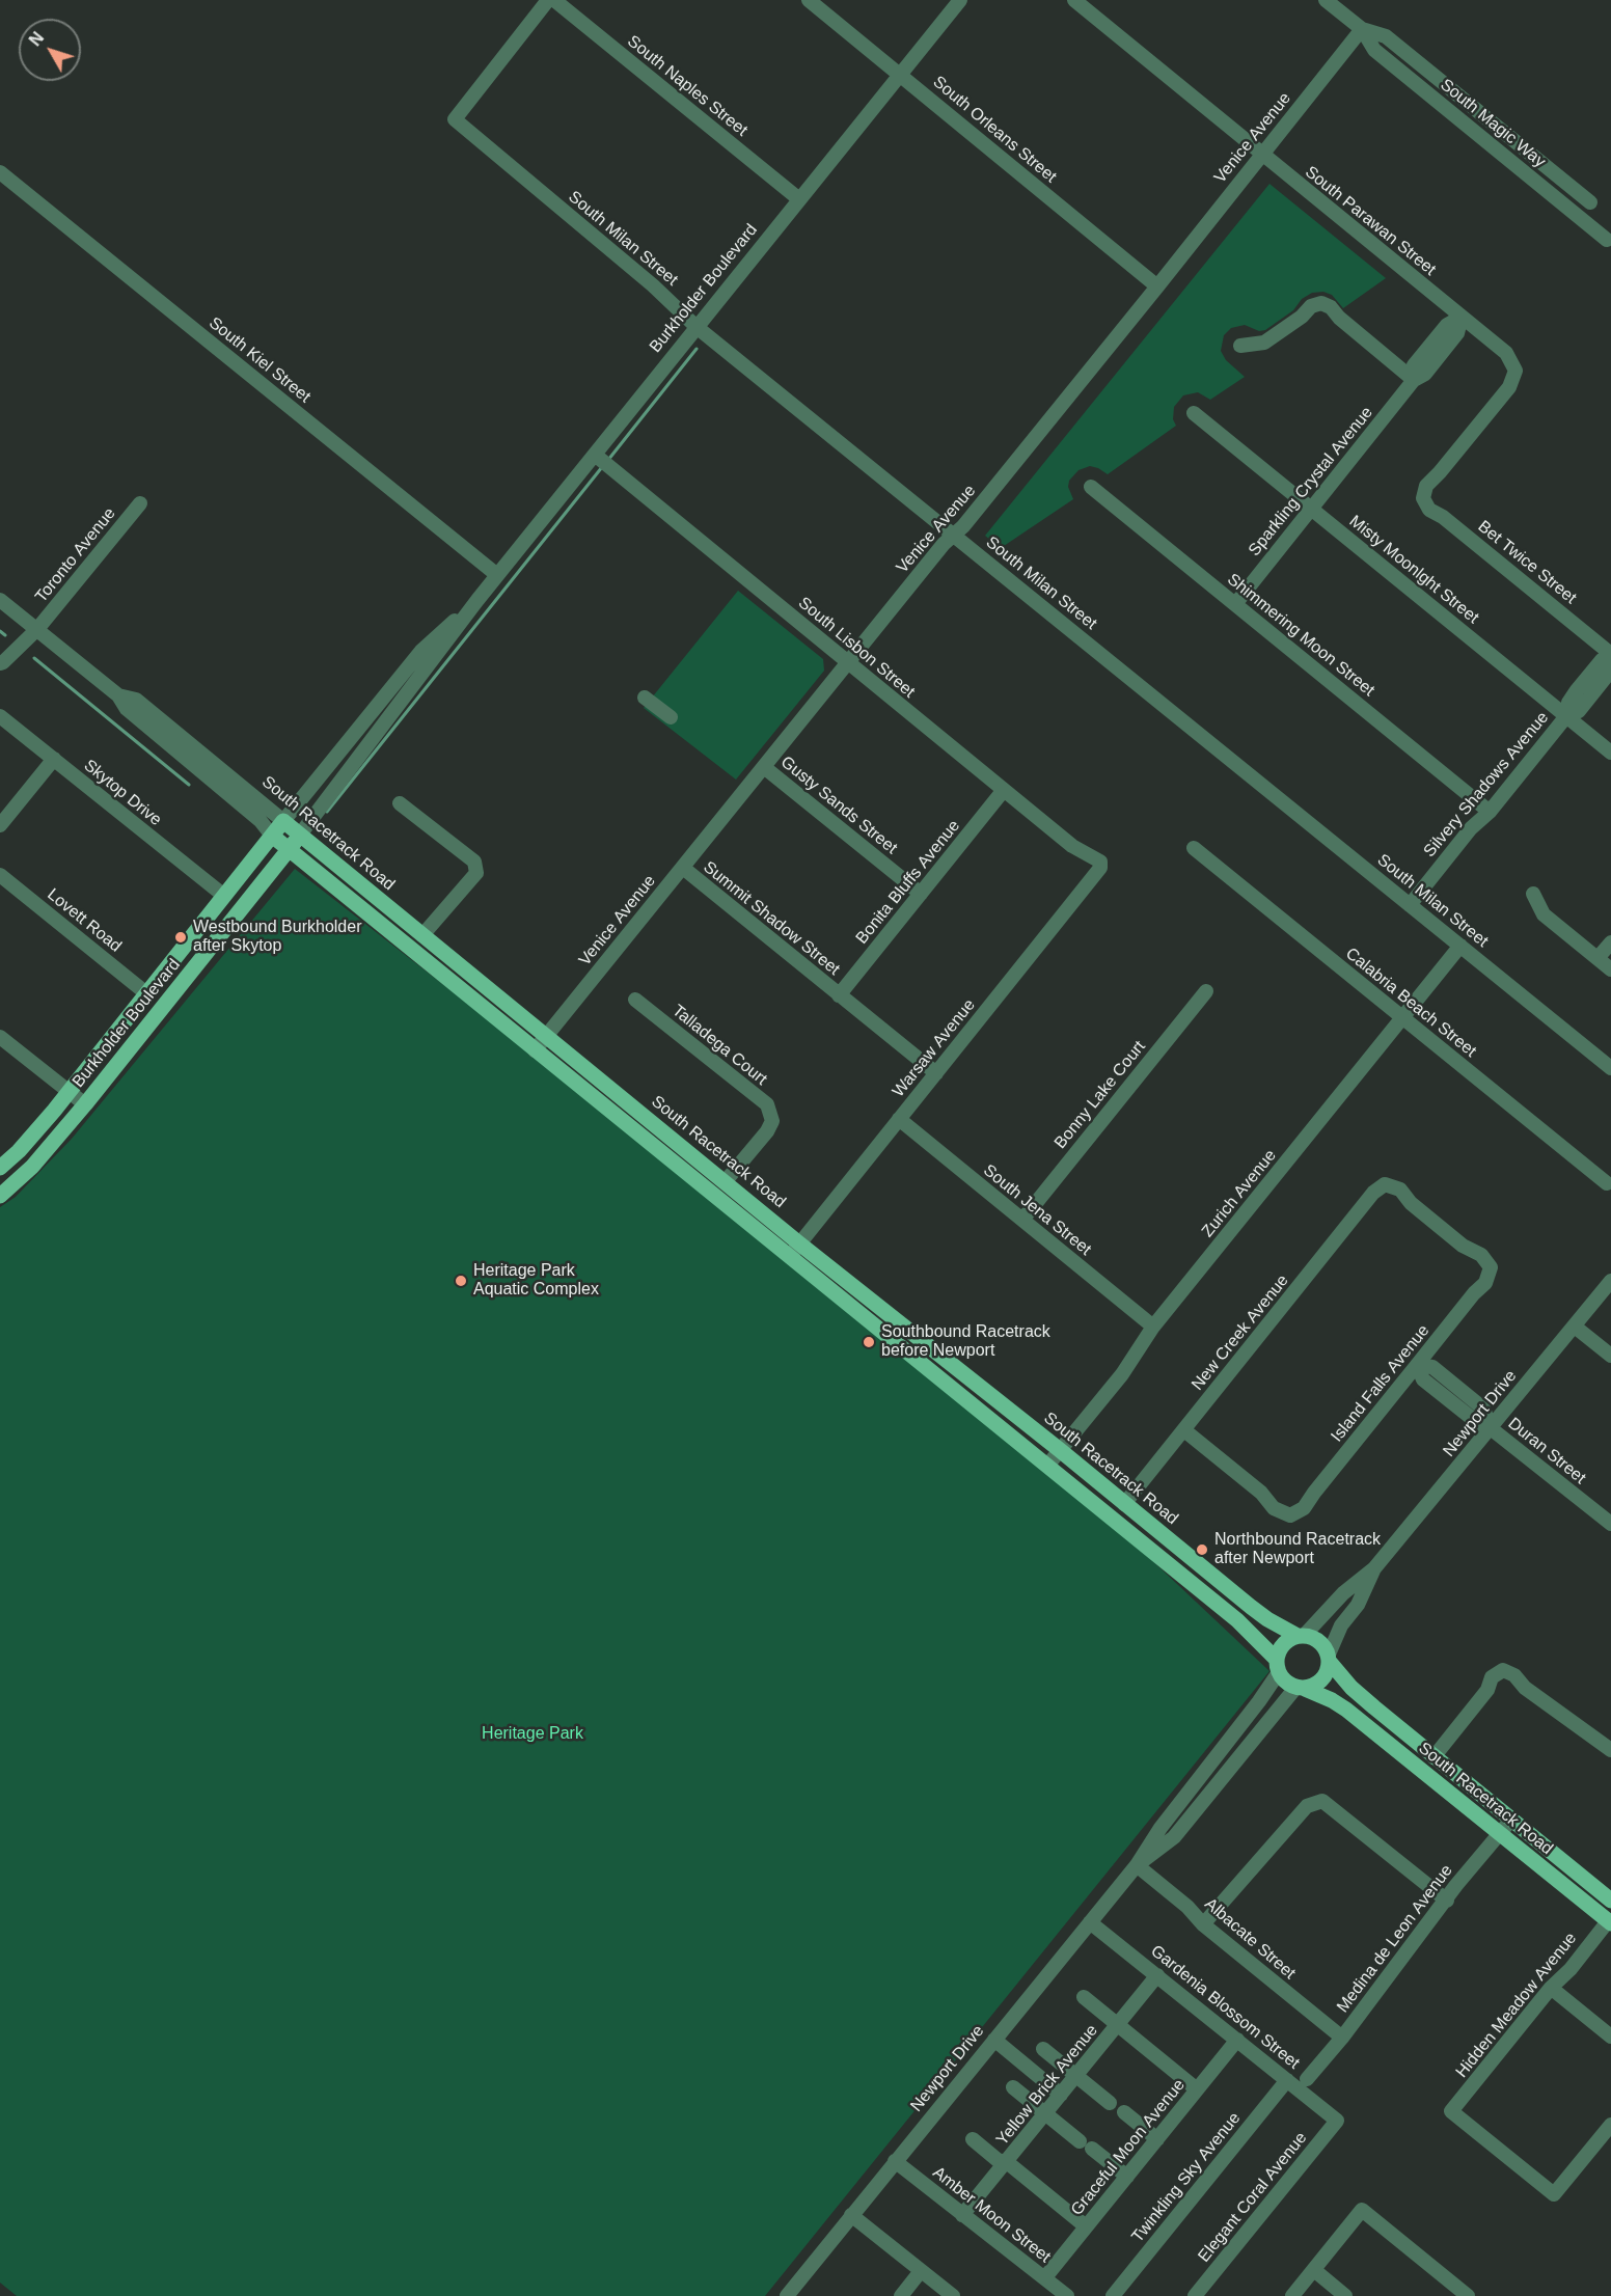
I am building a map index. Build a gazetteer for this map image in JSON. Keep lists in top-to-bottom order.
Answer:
{
  "streets": {
    "main road": ["Burkholder Boulevard", "South Racetrack Road"],
    "street": [
      "South Naples Street",
      "South Magic Way",
      "South Orleans Street",
      "Venice Avenue",
      "South Parawan Street",
      "South Milan Street",
      "South Kiel Street",
      "Sparkling Crystal Avenue",
      "Toronto Avenue",
      "Bet Twice Street",
      "Misty Moonlght Street",
      "Shimmering Moon Street",
      "South Lisbon Street",
      "Silvery Shadows Avenue",
      "Skytop Drive",
      "Gusty Sands Street",
      "Bonita Bluffs Avenue",
      "Summit Shadow Street",
      "Lovett Road",
      "Calabria Beach Street",
      "Talladega Court",
      "Warsaw Avenue",
      "Bonny Lake Court",
      "Zurich Avenue",
      "South Jena Street",
      "New Creek Avenue",
      "Island Falls Avenue",
      "Newport Drive",
      "Duran Street",
      "Albacate Street",
      "Medina de Leon Avenue",
      "Hidden Meadow Avenue",
      "Gardenia Blossom Street",
      "Yellow Brick Avenue",
      "Graceful Moon Avenue",
      "Twinkling Sky Avenue",
      "Elegant Coral Avenue",
      "Amber Moon Street"
    ]
  },
  "crossings": [
    ["South Naples Street", "Burkholder Boulevard"],
    ["South Magic Way", "Venice Avenue"],
    ["South Orleans Street", "Venice Avenue"],
    ["South Orleans Street", "Burkholder Boulevard"],
    ["Venice Avenue", "South Parawan Street"],
    ["Venice Avenue", "South Milan Street"],
    ["Venice Avenue", "South Lisbon Street"],
    ["Venice Avenue", "Gusty Sands Street"],
    ["Venice Avenue", "South Racetrack Road"],
    ["Venice Avenue", "Summit Shadow Street"],
    ["South Parawan Street", "Sparkling Crystal Avenue"],
    ["South Parawan Street", "Bet Twice Street"],
    ["South Milan Street", "Burkholder Boulevard"],
    ["South Milan Street", "Silvery Shadows Avenue"],
    ["South Milan Street", "Zurich Avenue"],
    ["Burkholder Boulevard", "South Kiel Street"],
    ["Burkholder Boulevard", "South Lisbon Street"],
    ["Burkholder Boulevard", "Skytop Drive"],
    ["Burkholder Boulevard", "South Racetrack Road"],
    ["Burkholder Boulevard", "Lovett Road"],
    ["Sparkling Crystal Avenue", "Misty Moonlght Street"],
    ["Sparkling Crystal Avenue", "Shimmering Moon Street"],
    ["Toronto Avenue", "South Racetrack Road"],
    ["Bet Twice Street", "Silvery Shadows Avenue"],
    ["Misty Moonlght Street", "Silvery Shadows Avenue"],
    ["Shimmering Moon Street", "Silvery Shadows Avenue"],
    ["South Lisbon Street", "Bonita Bluffs Avenue"],
    ["South Lisbon Street", "Warsaw Avenue"],
    ["Gusty Sands Street", "Bonita Bluffs Avenue"],
    ["South Racetrack Road", "Talladega Court"],
    ["South Racetrack Road", "Warsaw Avenue"],
    ["South Racetrack Road", "Zurich Avenue"],
    ["South Racetrack Road", "New Creek Avenue"],
    ["South Racetrack Road", "Newport Drive"],
    ["South Racetrack Road", "Medina de Leon Avenue"],
    ["South Racetrack Road", "Hidden Meadow Avenue"],
    ["Bonita Bluffs Avenue", "Summit Shadow Street"],
    ["Summit Shadow Street", "Warsaw Avenue"],
    ["Calabria Beach Street", "Zurich Avenue"],
    ["Warsaw Avenue", "South Jena Street"],
    ["Bonny Lake Court", "South Jena Street"],
    ["Zurich Avenue", "South Jena Street"],
    ["New Creek Avenue", "Island Falls Avenue"],
    ["Island Falls Avenue", "Duran Street"],
    ["Newport Drive", "Duran Street"],
    ["Newport Drive", "Albacate Street"],
    ["Newport Drive", "Gardenia Blossom Street"],
    ["Newport Drive", "Amber Moon Street"],
    ["Albacate Street", "Medina de Leon Avenue"],
    ["Gardenia Blossom Street", "Yellow Brick Avenue"],
    ["Gardenia Blossom Street", "Graceful Moon Avenue"],
    ["Gardenia Blossom Street", "Twinkling Sky Avenue"],
    ["Gardenia Blossom Street", "Elegant Coral Avenue"],
    ["Yellow Brick Avenue", "Amber Moon Street"],
    ["Graceful Moon Avenue", "Amber Moon Street"]
  ],
  "parks": ["Heritage Park"],
  "places": [
    "Westbound Burkholder after Skytop",
    "Heritage Park Aquatic Complex",
    "Southbound Racetrack before Newport",
    "Northbound Racetrack after Newport"
  ],
  "north": "top left"
}
